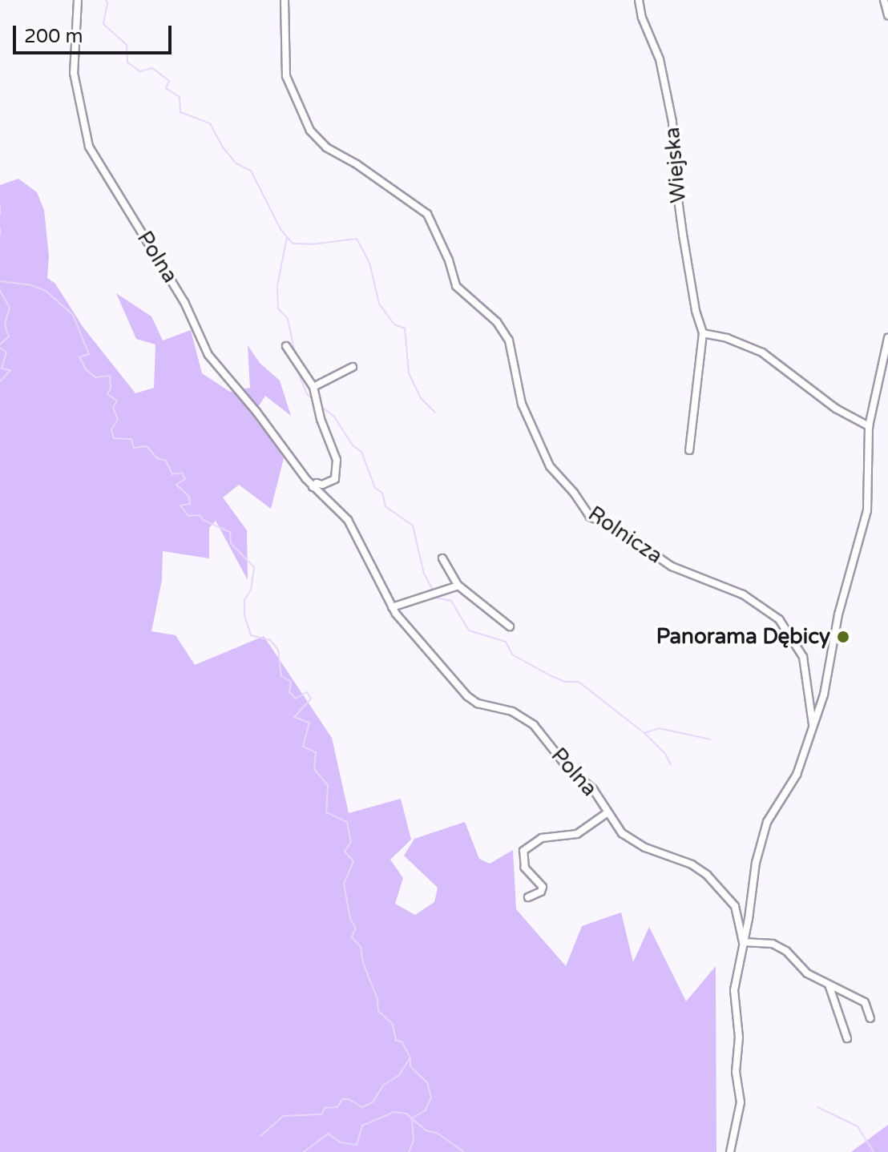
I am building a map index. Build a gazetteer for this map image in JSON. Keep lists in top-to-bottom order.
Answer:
{
  "streets": {
    "street": ["Wiejska", "Polna", "Rolnicza"]
  },
  "places": ["Panorama Dębicy"],
  "scale_bar": "200 m"
}
